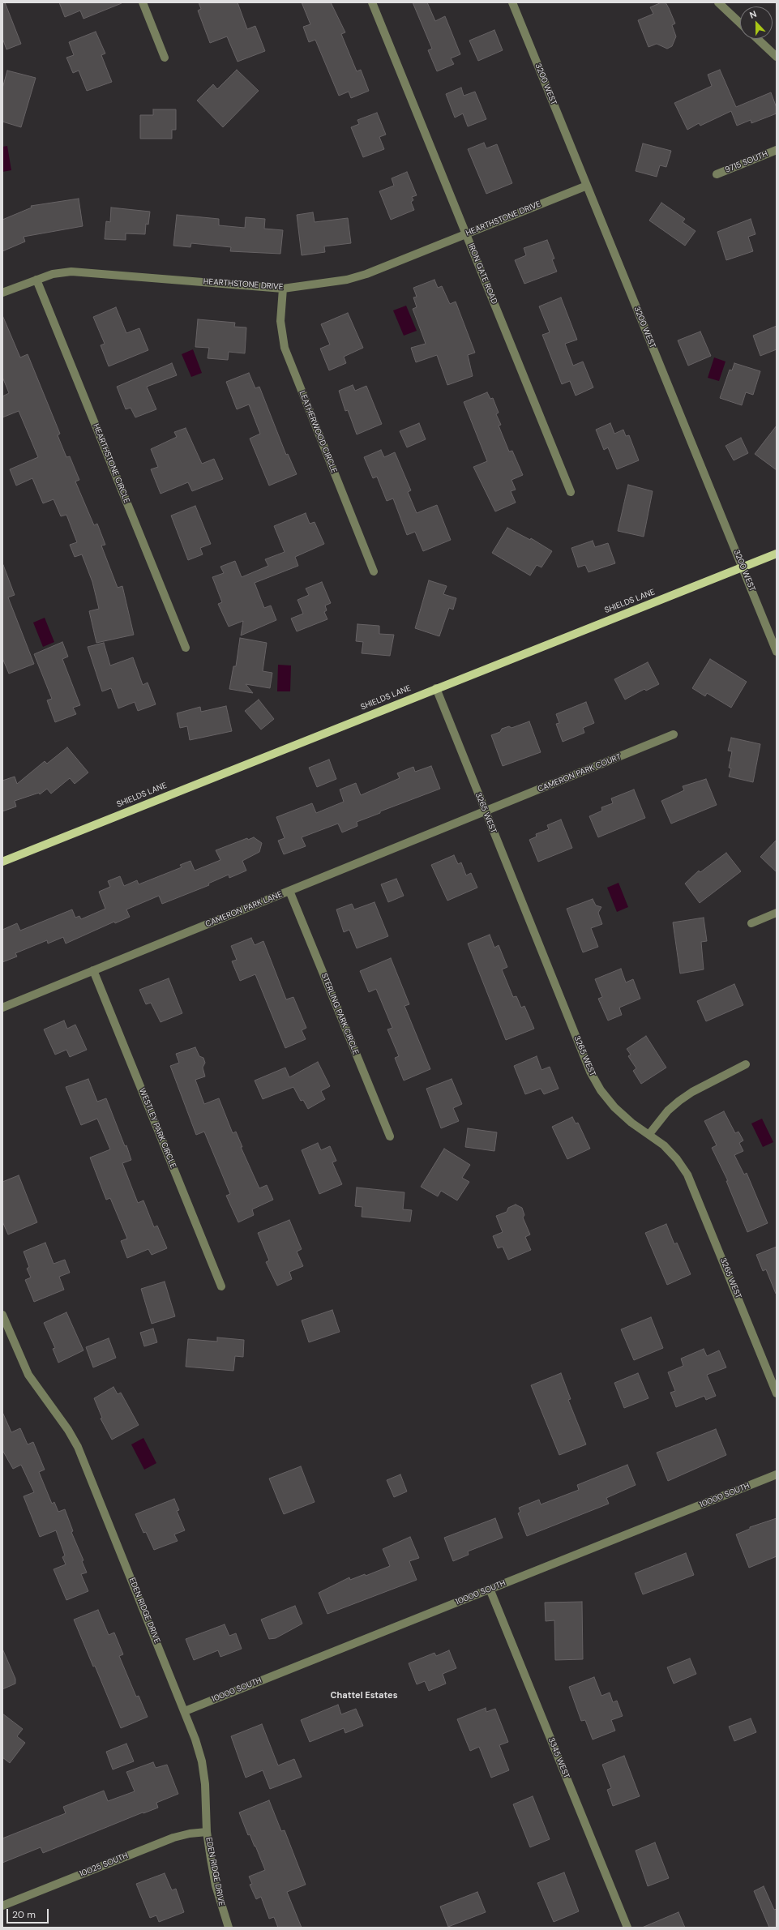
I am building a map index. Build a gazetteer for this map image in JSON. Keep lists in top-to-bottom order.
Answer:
{
  "streets": {
    "main road": ["SHIELDS LANE"],
    "street": [
      "3200 WEST",
      "9715 SOUTH",
      "HEARTHSTONE DRIVE",
      "IRON GATE ROAD",
      "LEATHERWOOD CIRCLE",
      "HEARTHSTONE CIRCLE",
      "CAMERON PARK COURT",
      "3265 WEST",
      "CAMERON PARK LANE",
      "STERLING PARK CIRCLE",
      "WESTLEY PARK CIRCLE",
      "10000 SOUTH",
      "EDEN RIDGE DRIVE",
      "3345 WEST",
      "10025 SOUTH"
    ]
  },
  "crossings": [
    ["3200 WEST", "HEARTHSTONE DRIVE"],
    ["3200 WEST", "SHIELDS LANE"],
    ["HEARTHSTONE DRIVE", "IRON GATE ROAD"],
    ["HEARTHSTONE DRIVE", "LEATHERWOOD CIRCLE"],
    ["HEARTHSTONE DRIVE", "HEARTHSTONE CIRCLE"],
    ["SHIELDS LANE", "3265 WEST"],
    ["CAMERON PARK COURT", "3265 WEST"],
    ["CAMERON PARK COURT", "CAMERON PARK LANE"],
    ["3265 WEST", "CAMERON PARK LANE"],
    ["CAMERON PARK LANE", "STERLING PARK CIRCLE"],
    ["CAMERON PARK LANE", "WESTLEY PARK CIRCLE"],
    ["10000 SOUTH", "EDEN RIDGE DRIVE"],
    ["10000 SOUTH", "3345 WEST"],
    ["EDEN RIDGE DRIVE", "10025 SOUTH"]
  ],
  "districts": ["Chattel Estates"],
  "scale_bar": "20 m",
  "north": "top"
}
